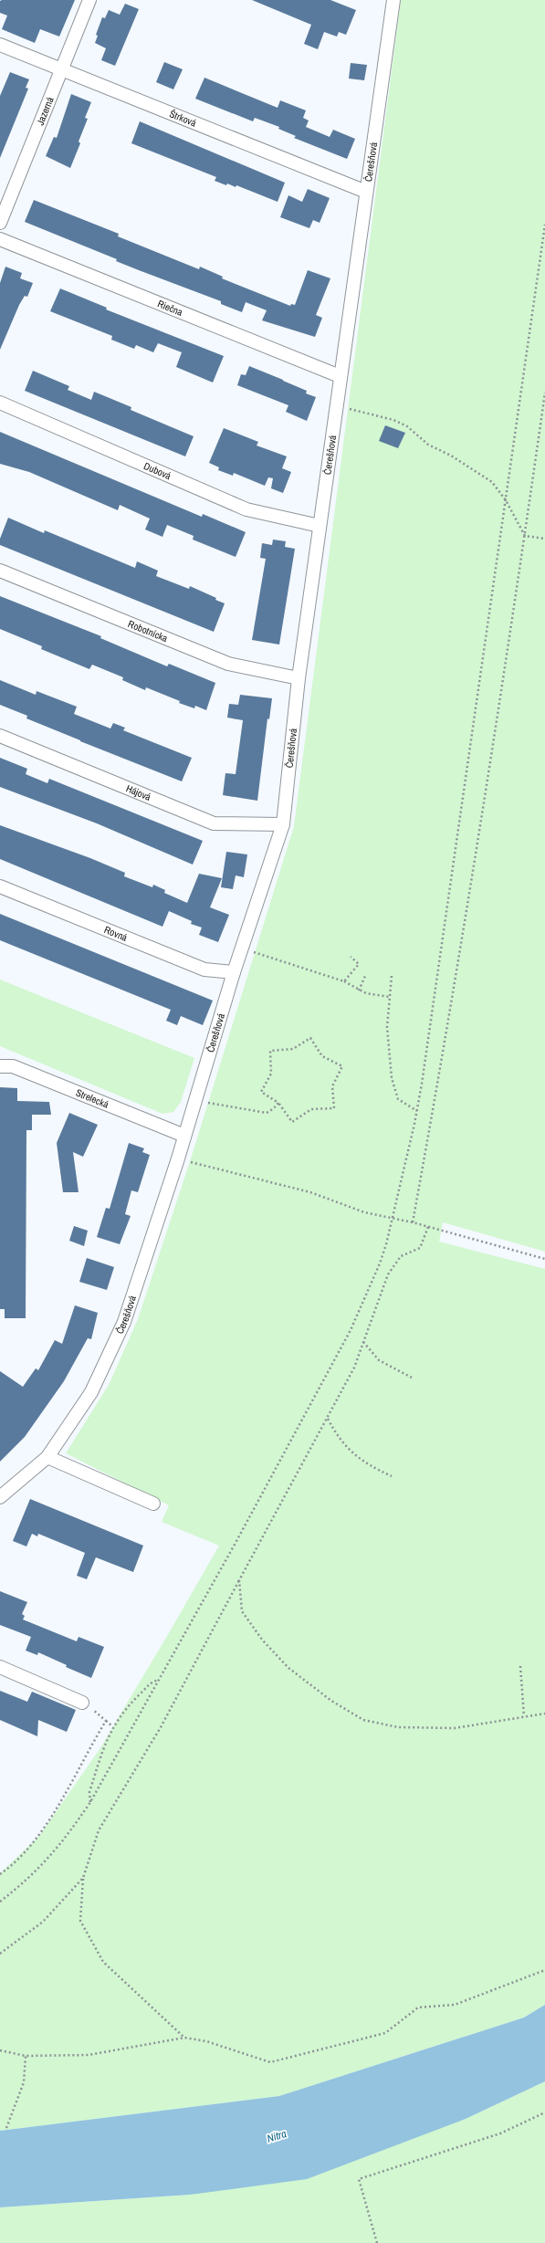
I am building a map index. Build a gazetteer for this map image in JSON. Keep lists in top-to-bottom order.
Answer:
{
  "streets": {
    "street": [
      "Jazerná",
      "Štrková",
      "Čerešňová",
      "Riečna",
      "Dubová",
      "Robotnícka",
      "Hájová",
      "Rovná",
      "Strelecká"
    ]
  },
  "crossings": [
    ["Jazerná", "Štrková"],
    ["Štrková", "Čerešňová"],
    ["Čerešňová", "Riečna"],
    ["Čerešňová", "Dubová"],
    ["Čerešňová", "Robotnícka"],
    ["Čerešňová", "Hájová"],
    ["Čerešňová", "Rovná"],
    ["Čerešňová", "Strelecká"]
  ],
  "water": ["Nitra"]
}
